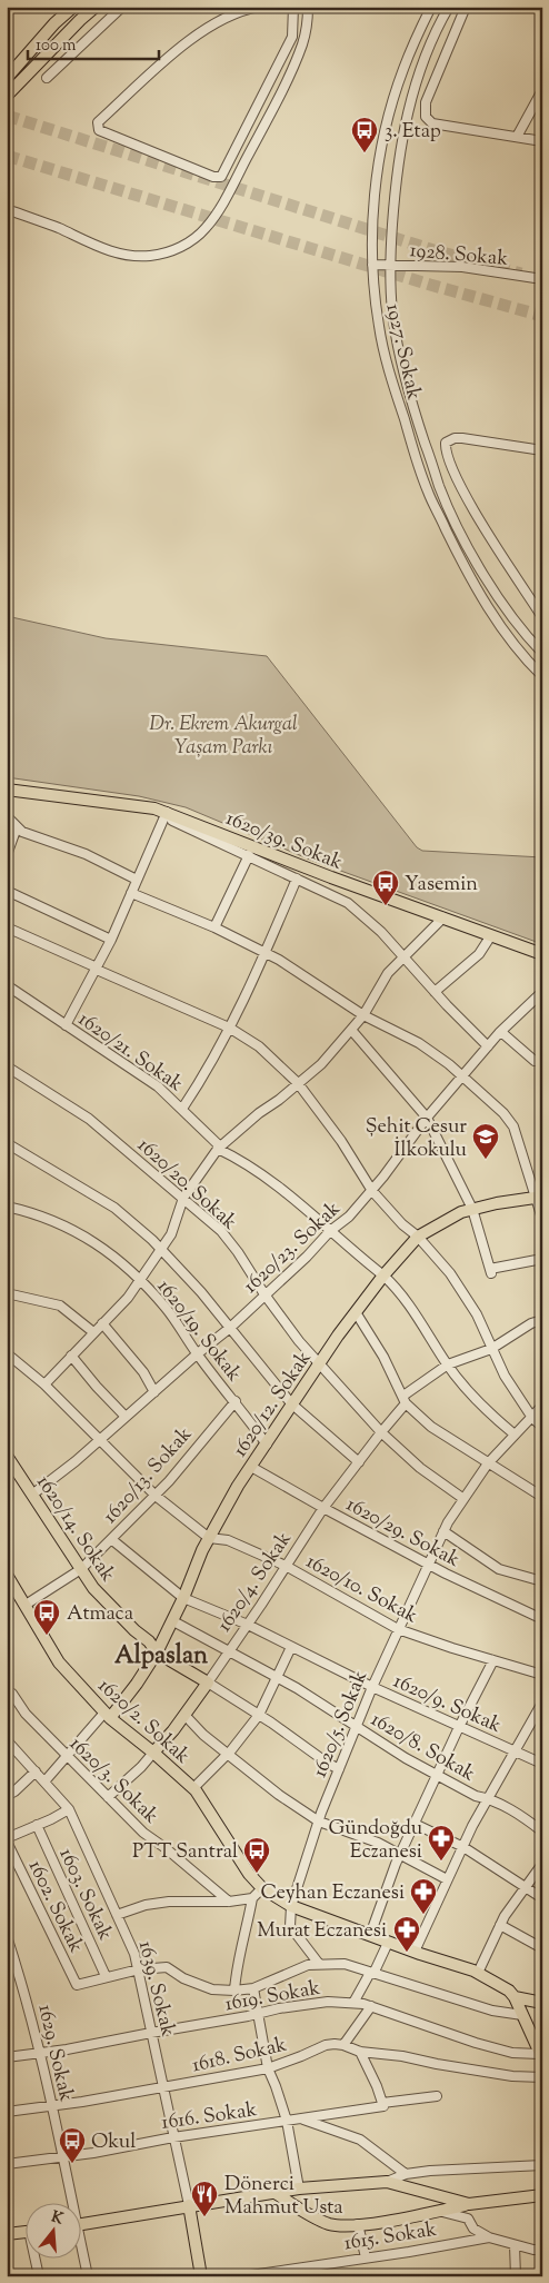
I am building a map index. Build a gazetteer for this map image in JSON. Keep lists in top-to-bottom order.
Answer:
{
  "streets": {
    "main road": [
      "1620/39. Sokak",
      "1620/12. Sokak",
      "1620/14. Sokak",
      "1620/4. Sokak",
      "1620/2. Sokak",
      "1639. Sokak",
      "1615. Sokak"
    ],
    "street": [
      "1928. Sokak",
      "1927. Sokak",
      "1620/21. Sokak",
      "1620/20. Sokak",
      "1620/23. Sokak",
      "1620/19. Sokak",
      "1620/13. Sokak",
      "1620/29. Sokak",
      "1620/10. Sokak",
      "1620/9. Sokak",
      "1620/5. Sokak",
      "1620/8. Sokak",
      "1620/3. Sokak",
      "1603. Sokak",
      "1602. Sokak",
      "1619. Sokak",
      "1629. Sokak",
      "1618. Sokak",
      "1616. Sokak"
    ]
  },
  "crossings": [
    ["1928. Sokak", "1927. Sokak"],
    ["1620/21. Sokak", "1620/23. Sokak"],
    ["1620/21. Sokak", "1620/12. Sokak"],
    ["1620/21. Sokak", "1620/4. Sokak"],
    ["1620/21. Sokak", "1620/5. Sokak"],
    ["1620/20. Sokak", "1620/23. Sokak"],
    ["1620/20. Sokak", "1620/12. Sokak"],
    ["1620/20. Sokak", "1620/4. Sokak"],
    ["1620/20. Sokak", "1620/5. Sokak"],
    ["1620/23. Sokak", "1620/19. Sokak"],
    ["1620/23. Sokak", "1620/14. Sokak"],
    ["1620/23. Sokak", "1620/10. Sokak"],
    ["1620/19. Sokak", "1620/12. Sokak"],
    ["1620/19. Sokak", "1620/13. Sokak"],
    ["1620/12. Sokak", "1620/14. Sokak"],
    ["1620/12. Sokak", "1620/29. Sokak"],
    ["1620/12. Sokak", "1620/10. Sokak"],
    ["1620/12. Sokak", "1620/9. Sokak"],
    ["1620/12. Sokak", "1620/2. Sokak"],
    ["1620/12. Sokak", "1620/8. Sokak"],
    ["1620/13. Sokak", "1620/14. Sokak"],
    ["1620/13. Sokak", "1620/10. Sokak"],
    ["1620/13. Sokak", "1620/9. Sokak"],
    ["1620/13. Sokak", "1620/2. Sokak"],
    ["1620/14. Sokak", "1620/4. Sokak"],
    ["1620/14. Sokak", "1620/5. Sokak"],
    ["1620/29. Sokak", "1620/4. Sokak"],
    ["1620/29. Sokak", "1620/5. Sokak"],
    ["1620/4. Sokak", "1620/10. Sokak"],
    ["1620/4. Sokak", "1620/9. Sokak"],
    ["1620/4. Sokak", "1620/2. Sokak"],
    ["1620/4. Sokak", "1620/8. Sokak"],
    ["1620/4. Sokak", "1620/3. Sokak"],
    ["1620/10. Sokak", "1620/5. Sokak"],
    ["1620/9. Sokak", "1620/5. Sokak"],
    ["1620/2. Sokak", "1620/5. Sokak"],
    ["1620/5. Sokak", "1620/8. Sokak"],
    ["1603. Sokak", "1602. Sokak"],
    ["1639. Sokak", "1619. Sokak"],
    ["1639. Sokak", "1618. Sokak"],
    ["1639. Sokak", "1616. Sokak"],
    ["1639. Sokak", "1615. Sokak"],
    ["1619. Sokak", "1629. Sokak"],
    ["1629. Sokak", "1618. Sokak"],
    ["1629. Sokak", "1616. Sokak"]
  ],
  "districts": ["Alpaslan"],
  "parks": ["Dr. Ekrem Akurgal Yaşam Parkı"],
  "places": {
    "bus stop": [
      "3. Etap",
      "Yasemin",
      "Atmaca",
      "PTT Santral",
      "Okul"
    ],
    "school or university": ["Şehit Cesur İlkokulu"],
    "pharmacy": ["Gündoğdu Eczanesi", "Ceyhan Eczanesi", "Murat Eczanesi"],
    "restaurant": ["Dönerci Mahmut Usta"]
  },
  "scale_bar": "100 m",
  "north": "top"
}
